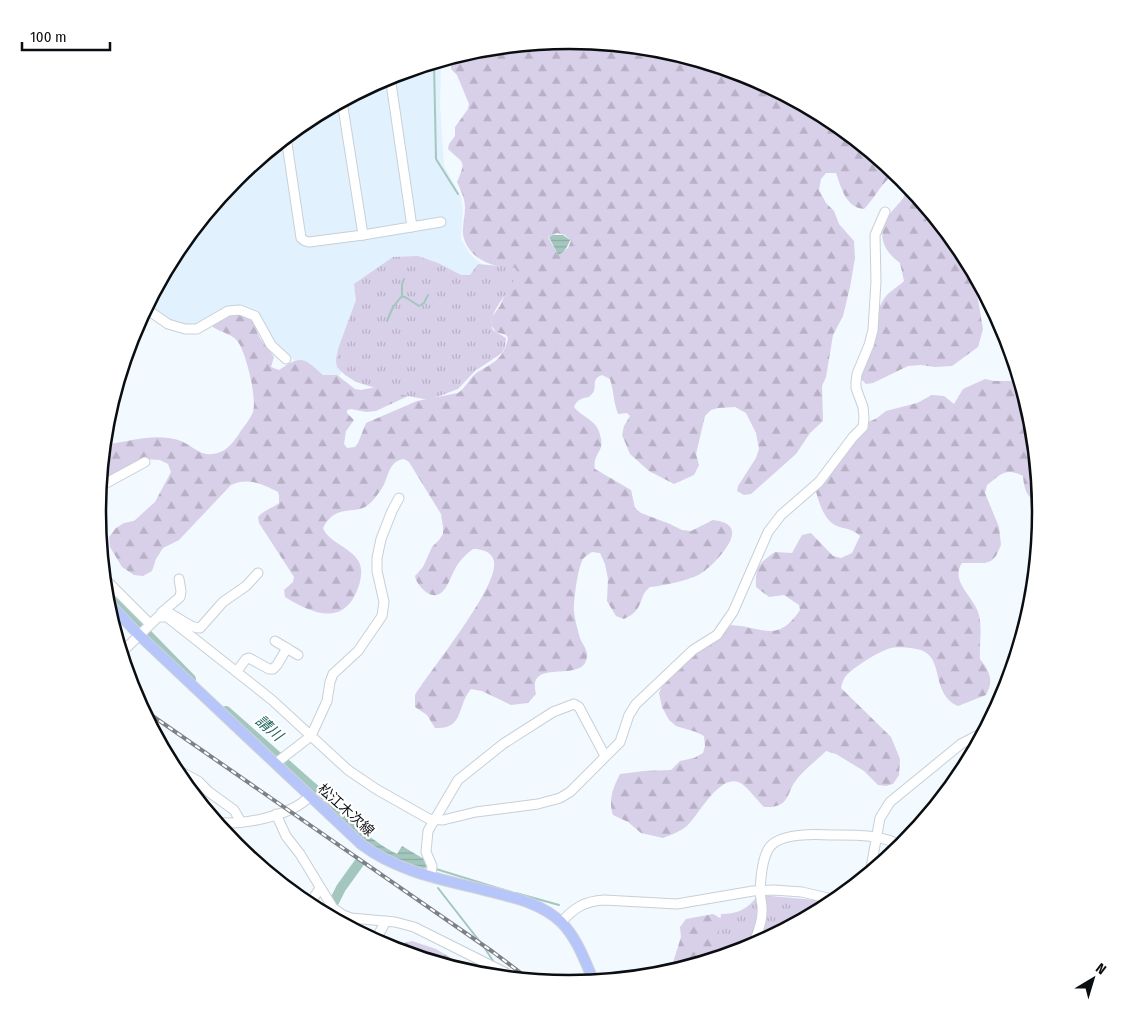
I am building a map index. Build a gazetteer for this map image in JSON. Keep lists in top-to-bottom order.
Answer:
{
  "streets": {
    "main road": ["松江木次線"]
  },
  "water": ["請川"],
  "scale_bar": "100 m",
  "north": "top right"
}
